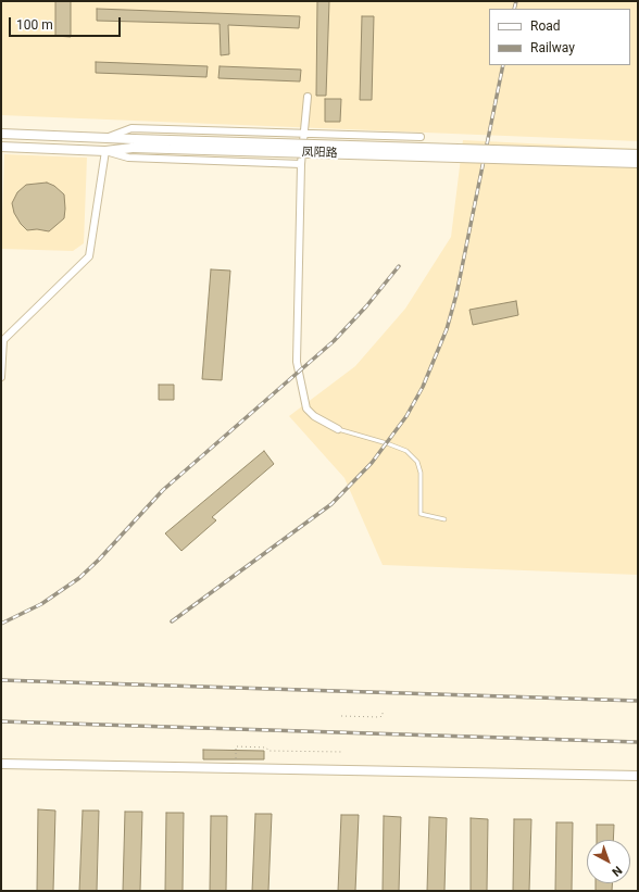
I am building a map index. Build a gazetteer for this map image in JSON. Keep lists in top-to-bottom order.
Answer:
{
  "streets": {
    "main road": ["凤阳路"]
  },
  "legend": ["Road", "Railway"],
  "scale_bar": "100 m",
  "north": "bottom right"
}
